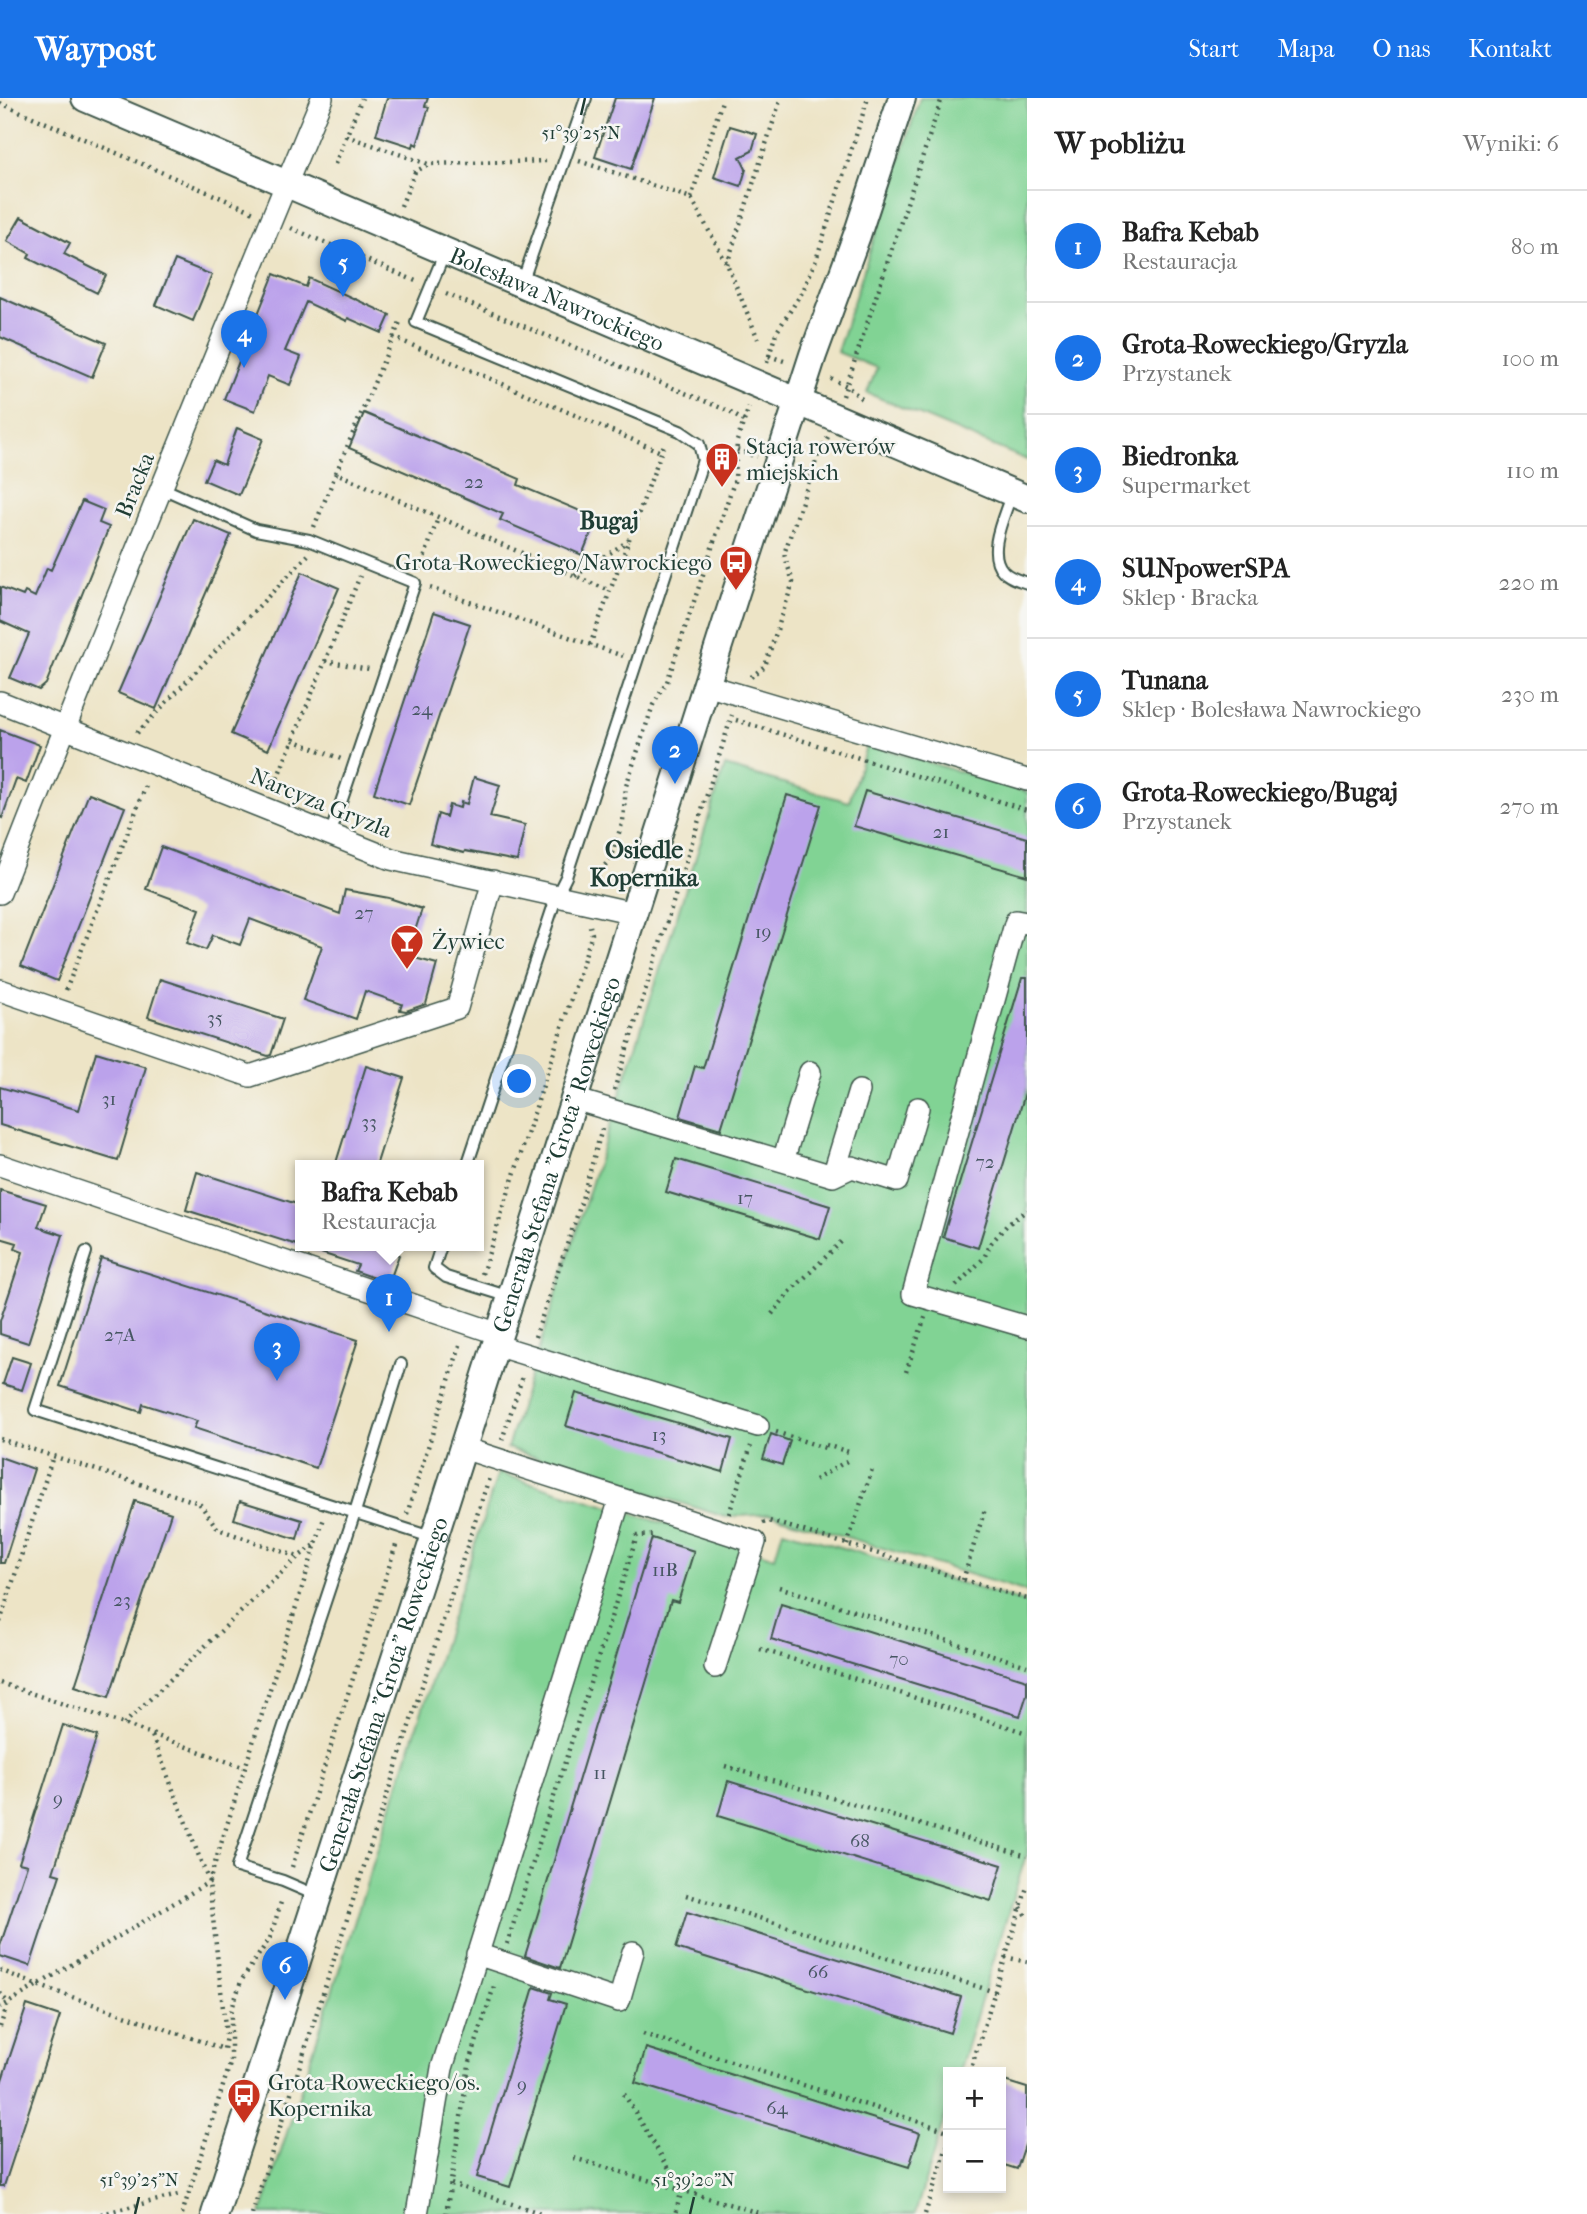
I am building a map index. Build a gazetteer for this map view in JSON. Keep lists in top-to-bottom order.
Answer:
{
  "streets": {
    "street": [
      "Bolesława Nawrockiego",
      "Bracka",
      "Narcyza Gryzla",
      "Generała Stefana \"Grota\" Roweckiego"
    ]
  },
  "crossings": [
    ["Bolesława Nawrockiego", "Bracka"],
    ["Bolesława Nawrockiego", "Generała Stefana \"Grota\" Roweckiego"],
    ["Bracka", "Narcyza Gryzla"],
    ["Narcyza Gryzla", "Generała Stefana \"Grota\" Roweckiego"]
  ],
  "districts": ["Bugaj", "Osiedle Kopernika"],
  "places": {
    "building": ["Stacja rowerów miejskich"],
    "bus stop": ["Grota-Roweckiego/Nawrockiego", "Grota-Roweckiego/os. Kopernika"],
    "bar": ["Żywiec"]
  },
  "house_numbers": [
    "22",
    "24",
    "21",
    "27",
    "19",
    "35",
    "31",
    "33",
    "72",
    "17",
    "27A",
    "13",
    "11B",
    "23",
    "70",
    "11",
    "9",
    "68",
    "66",
    "9",
    "64"
  ],
  "page": {
    "header": "Waypost",
    "nav": [
      "Start",
      "Mapa",
      "O nas",
      "Kontakt"
    ],
    "heading": ["W pobliżu", "Wyniki: 6"],
    "list": [
      {
        "mark": "1",
        "name": "Bafra Kebab",
        "note": "Restauracja",
        "value": "80 m"
      },
      {
        "mark": "2",
        "name": "Grota-Roweckiego/Gryzla",
        "note": "Przystanek",
        "value": "100 m"
      },
      {
        "mark": "3",
        "name": "Biedronka",
        "note": "Supermarket",
        "value": "110 m"
      },
      {
        "mark": "4",
        "name": "SUNpowerSPA",
        "note": "Sklep · Bracka",
        "value": "220 m"
      },
      {
        "mark": "5",
        "name": "Tunana",
        "note": "Sklep · Bolesława Nawrockiego",
        "value": "230 m"
      },
      {
        "mark": "6",
        "name": "Grota-Roweckiego/Bugaj",
        "note": "Przystanek",
        "value": "270 m"
      }
    ],
    "pins": [
      "5",
      "4",
      "2",
      "1",
      "3",
      "6"
    ],
    "popup": ["Bafra Kebab", "Restauracja"],
    "map_buttons": ["+", "−"]
  },
  "coordinates": ["51°39'25\"N", "51°39'20\"N"]
}
